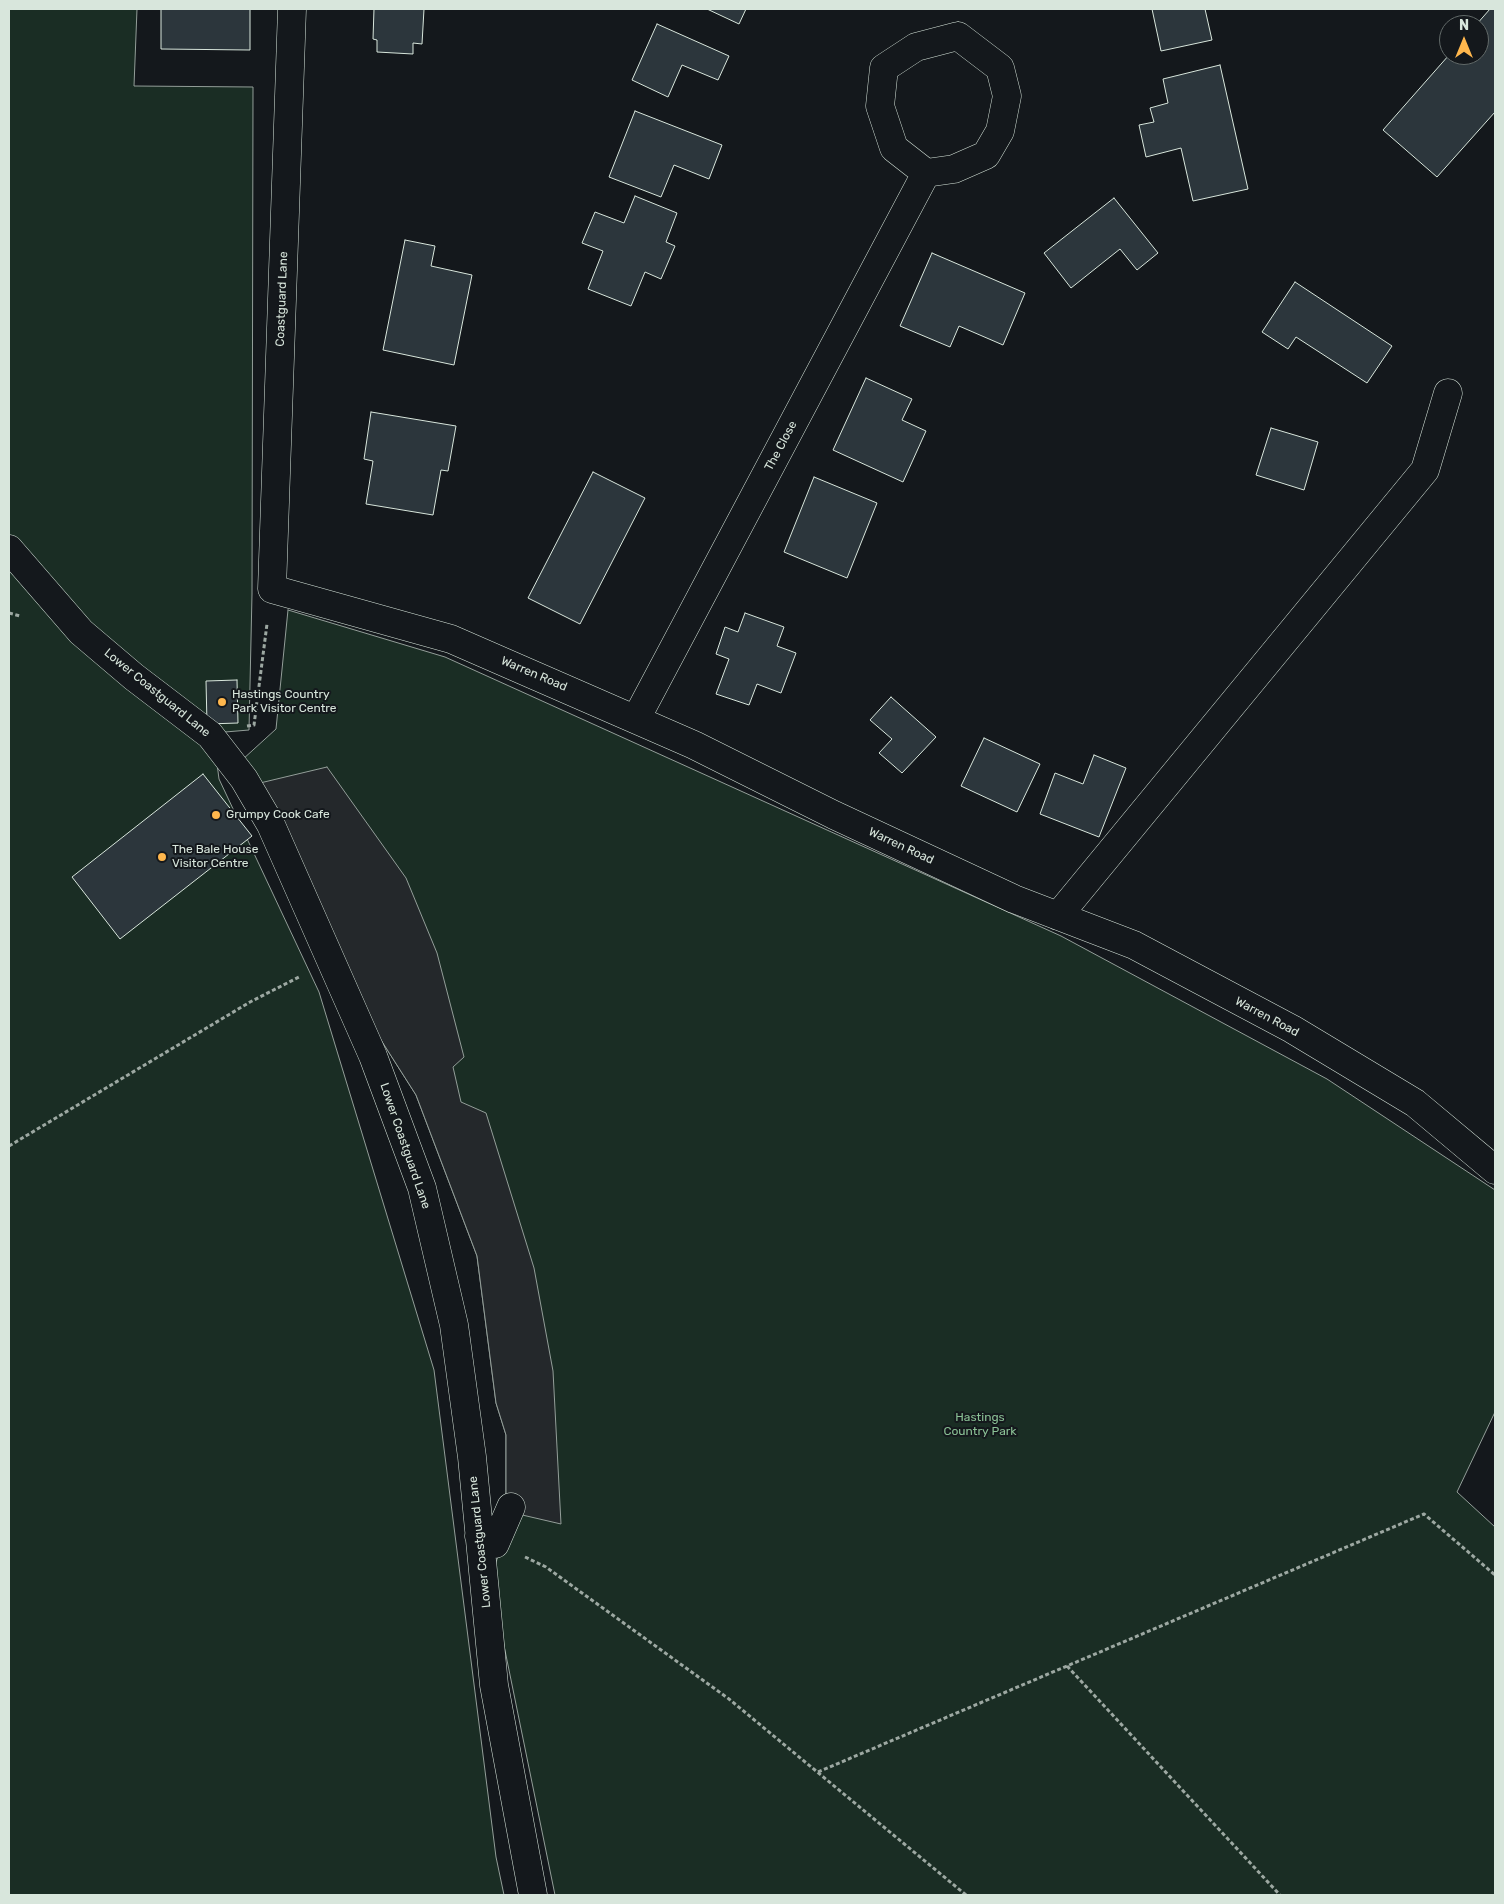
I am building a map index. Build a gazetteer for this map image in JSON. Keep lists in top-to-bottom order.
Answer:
{
  "streets": {
    "street": [
      "Coastguard Lane",
      "The Close",
      "Warren Road",
      "Lower Coastguard Lane"
    ]
  },
  "crossings": [
    ["Coastguard Lane", "Warren Road"],
    ["The Close", "Warren Road"]
  ],
  "parks": ["Hastings Country Park"],
  "places": ["Hastings Country Park Visitor Centre", "Grumpy Cook Cafe", "The Bale House Visitor Centre"],
  "north": "top"
}
